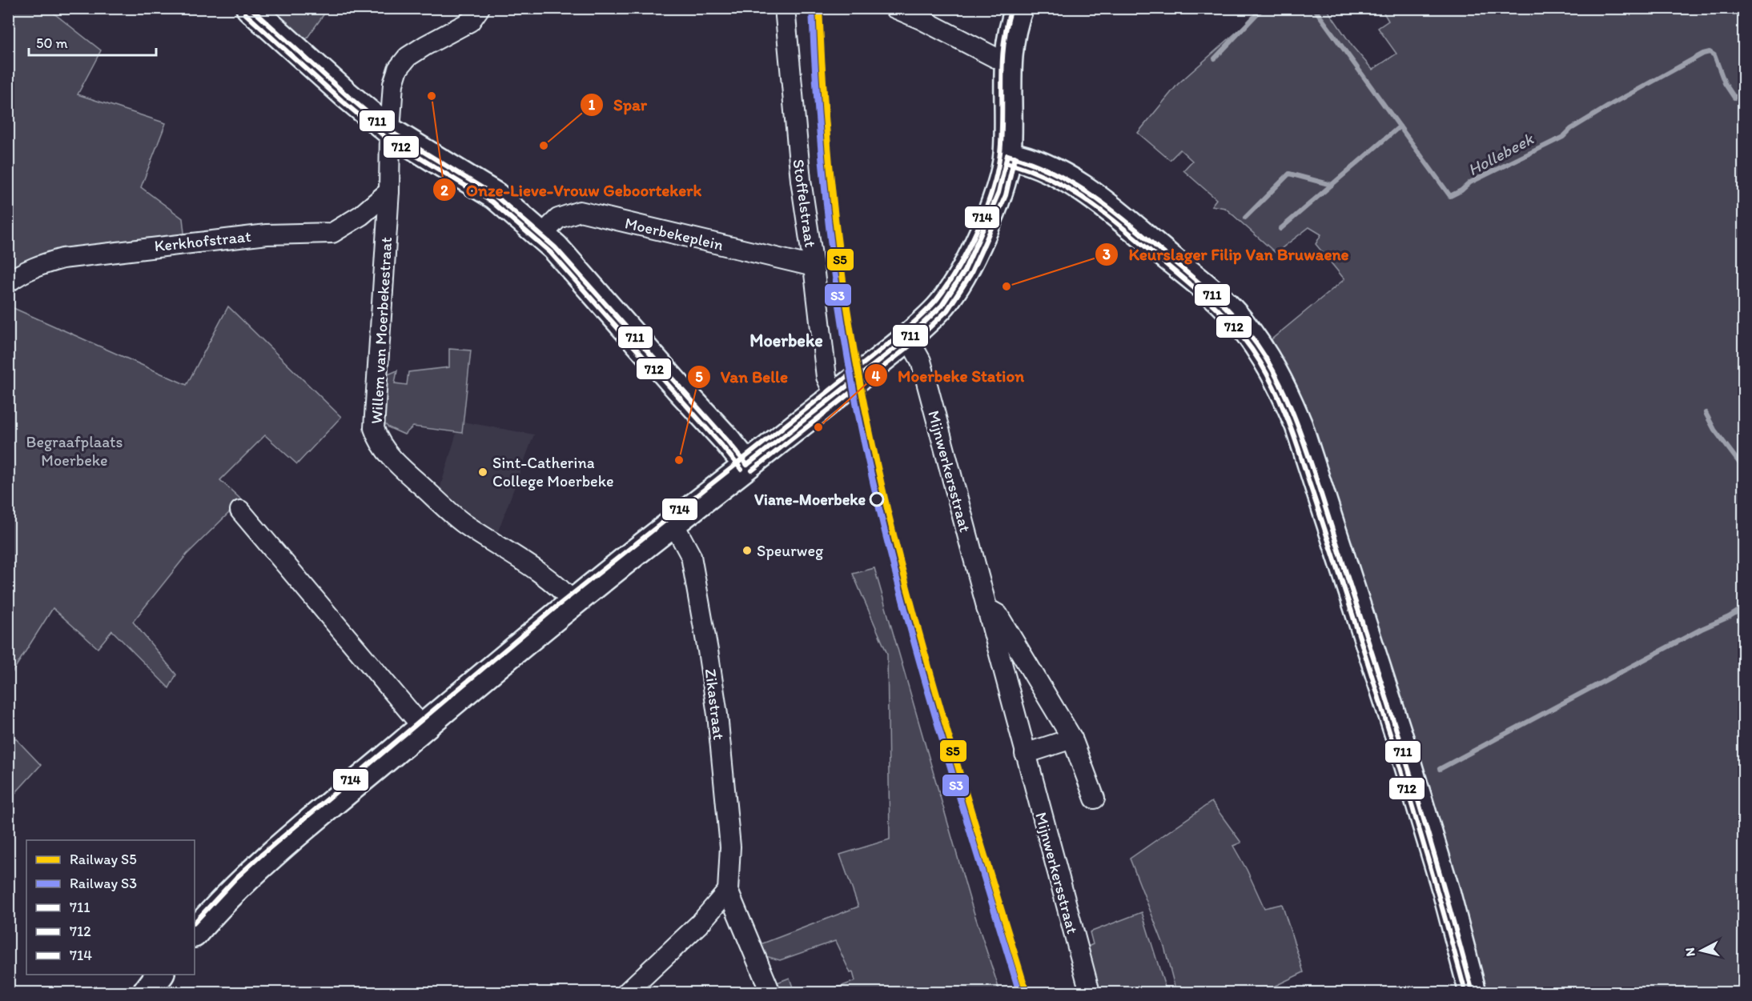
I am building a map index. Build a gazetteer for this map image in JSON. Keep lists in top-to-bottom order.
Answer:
{
  "streets": {
    "street": [
      "Stoffelstraat",
      "Moerbekeplein",
      "Kerkhofstraat",
      "Willem van Moerbekestraat",
      "Mijnwerkersstraat",
      "Zikastraat"
    ]
  },
  "crossings": [
    ["Stoffelstraat", "Moerbekeplein"],
    ["Kerkhofstraat", "Willem van Moerbekestraat"]
  ],
  "districts": ["Moerbeke"],
  "water": ["Hollebeek"],
  "parks": ["Begraafplaats Moerbeke"],
  "places": [
    "Onze-Lieve-Vrouw Geboortekerk",
    "Spar",
    "Keurslager Filip Van Bruwaene",
    "Moerbeke Station",
    "Van Belle",
    "Sint-Catherina College Moerbeke",
    "Viane-Moerbeke",
    "Speurweg"
  ],
  "lines": [
    "rail line S5",
    "rail line S3",
    "transit line 711",
    "transit line 714",
    "transit line 712"
  ],
  "legend": [
    "Railway S5",
    "Railway S3",
    "711",
    "712",
    "714"
  ],
  "scale_bar": "50 m",
  "north": "left"
}
